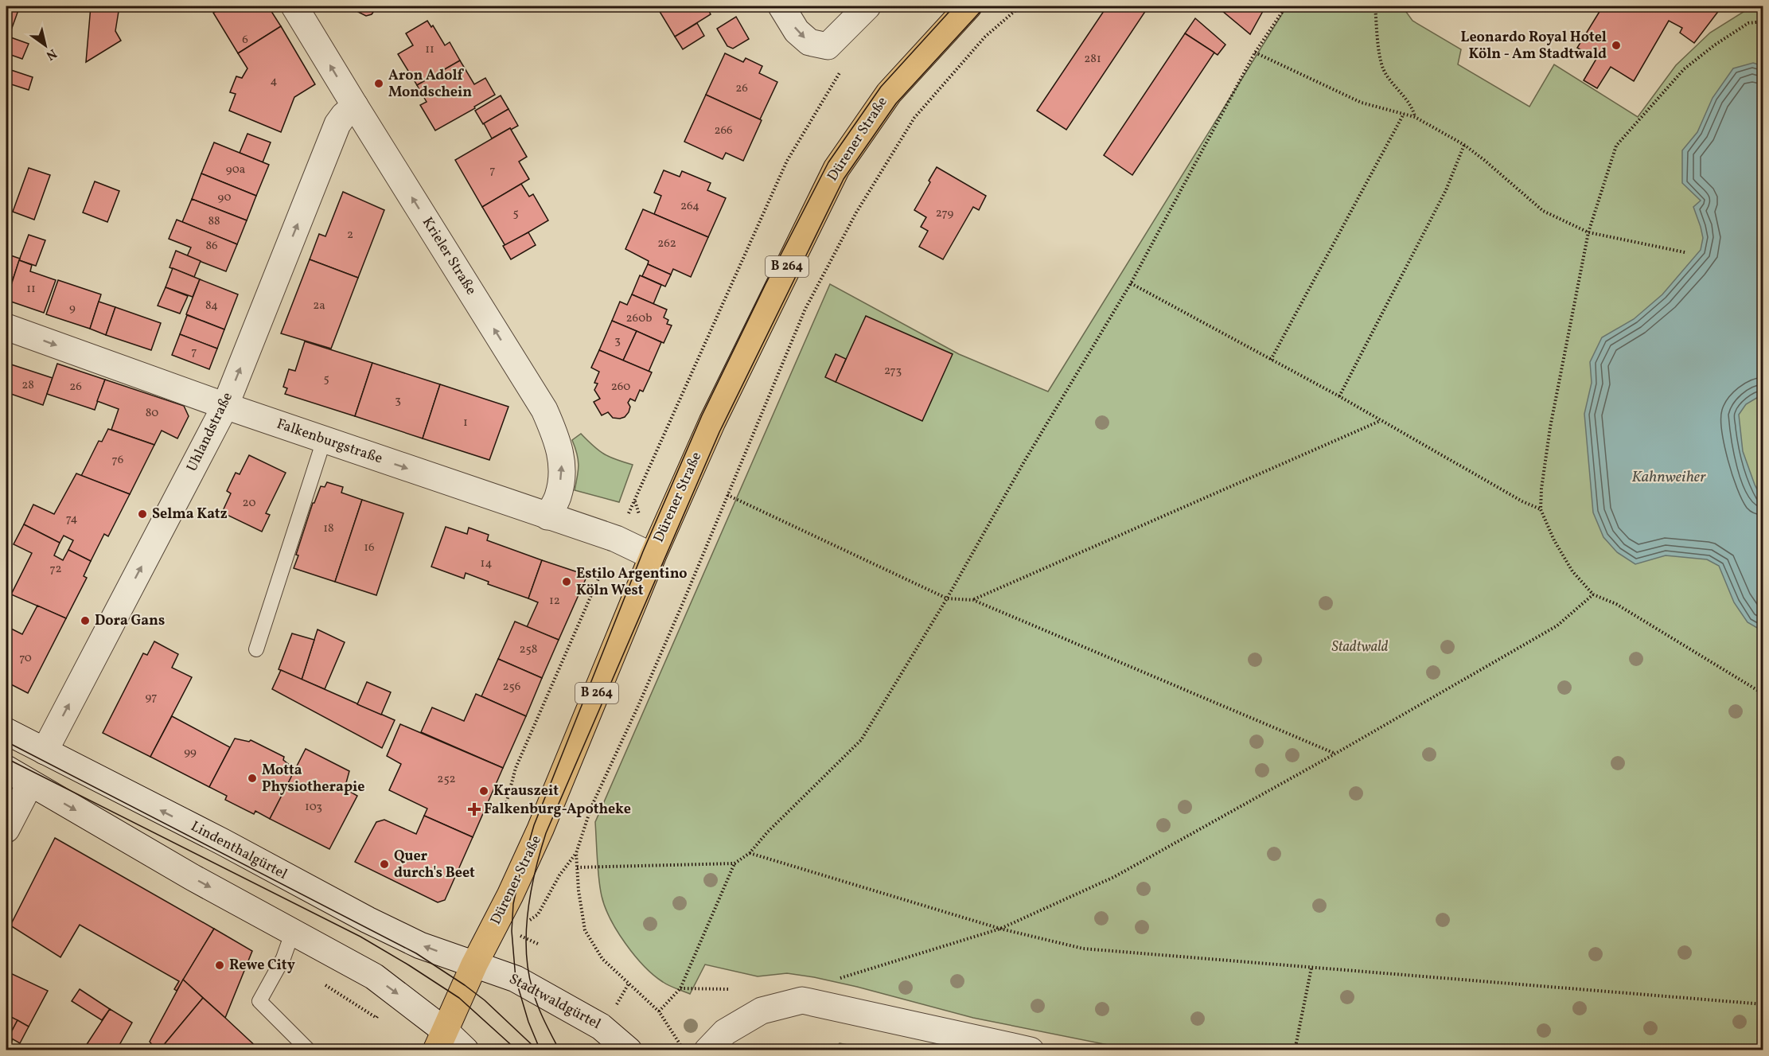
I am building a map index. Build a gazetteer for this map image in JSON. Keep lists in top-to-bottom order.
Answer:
{
  "streets": {
    "main road": ["Dürener Straße", "B 264"],
    "street": [
      "Krieler Straße",
      "Uhlandstraße",
      "Falkenburgstraße",
      "Lindenthalgürtel",
      "Stadtwaldgürtel"
    ]
  },
  "crossings": [
    ["Dürener Straße", "Falkenburgstraße"],
    ["Dürener Straße", "Lindenthalgürtel"],
    ["Dürener Straße", "Stadtwaldgürtel"],
    ["Krieler Straße", "Uhlandstraße"],
    ["Krieler Straße", "Falkenburgstraße"],
    ["Uhlandstraße", "Falkenburgstraße"],
    ["Uhlandstraße", "Lindenthalgürtel"],
    ["Lindenthalgürtel", "Stadtwaldgürtel"]
  ],
  "one_way": ["Krieler Straße", "Uhlandstraße", "Falkenburgstraße"],
  "water": ["Kahnweiher"],
  "parks": ["Stadtwald"],
  "places": {
    "other": [
      "Leonardo Royal Hotel Köln - Am Stadtwald",
      "Aron Adolf Mondschein",
      "Selma Katz",
      "Estilo Argentino Köln West",
      "Dora Gans",
      "Motta Physiotherapie",
      "Krauszeit",
      "Quer durch's Beet",
      "Rewe City"
    ],
    "health": ["Falkenburg-Apotheke"]
  },
  "house_numbers": [
    "6",
    "11",
    "281",
    "4",
    "26",
    "266",
    "90a",
    "7",
    "90",
    "264",
    "5",
    "279",
    "88",
    "2",
    "262",
    "86",
    "11",
    "84",
    "2a",
    "9",
    "260b",
    "3",
    "7",
    "273",
    "5",
    "28",
    "26",
    "260",
    "3",
    "80",
    "1",
    "76",
    "20",
    "74",
    "18",
    "16",
    "14",
    "72",
    "12",
    "258",
    "70",
    "256",
    "97",
    "99",
    "252",
    "103"
  ],
  "north": "bottom right"
}
